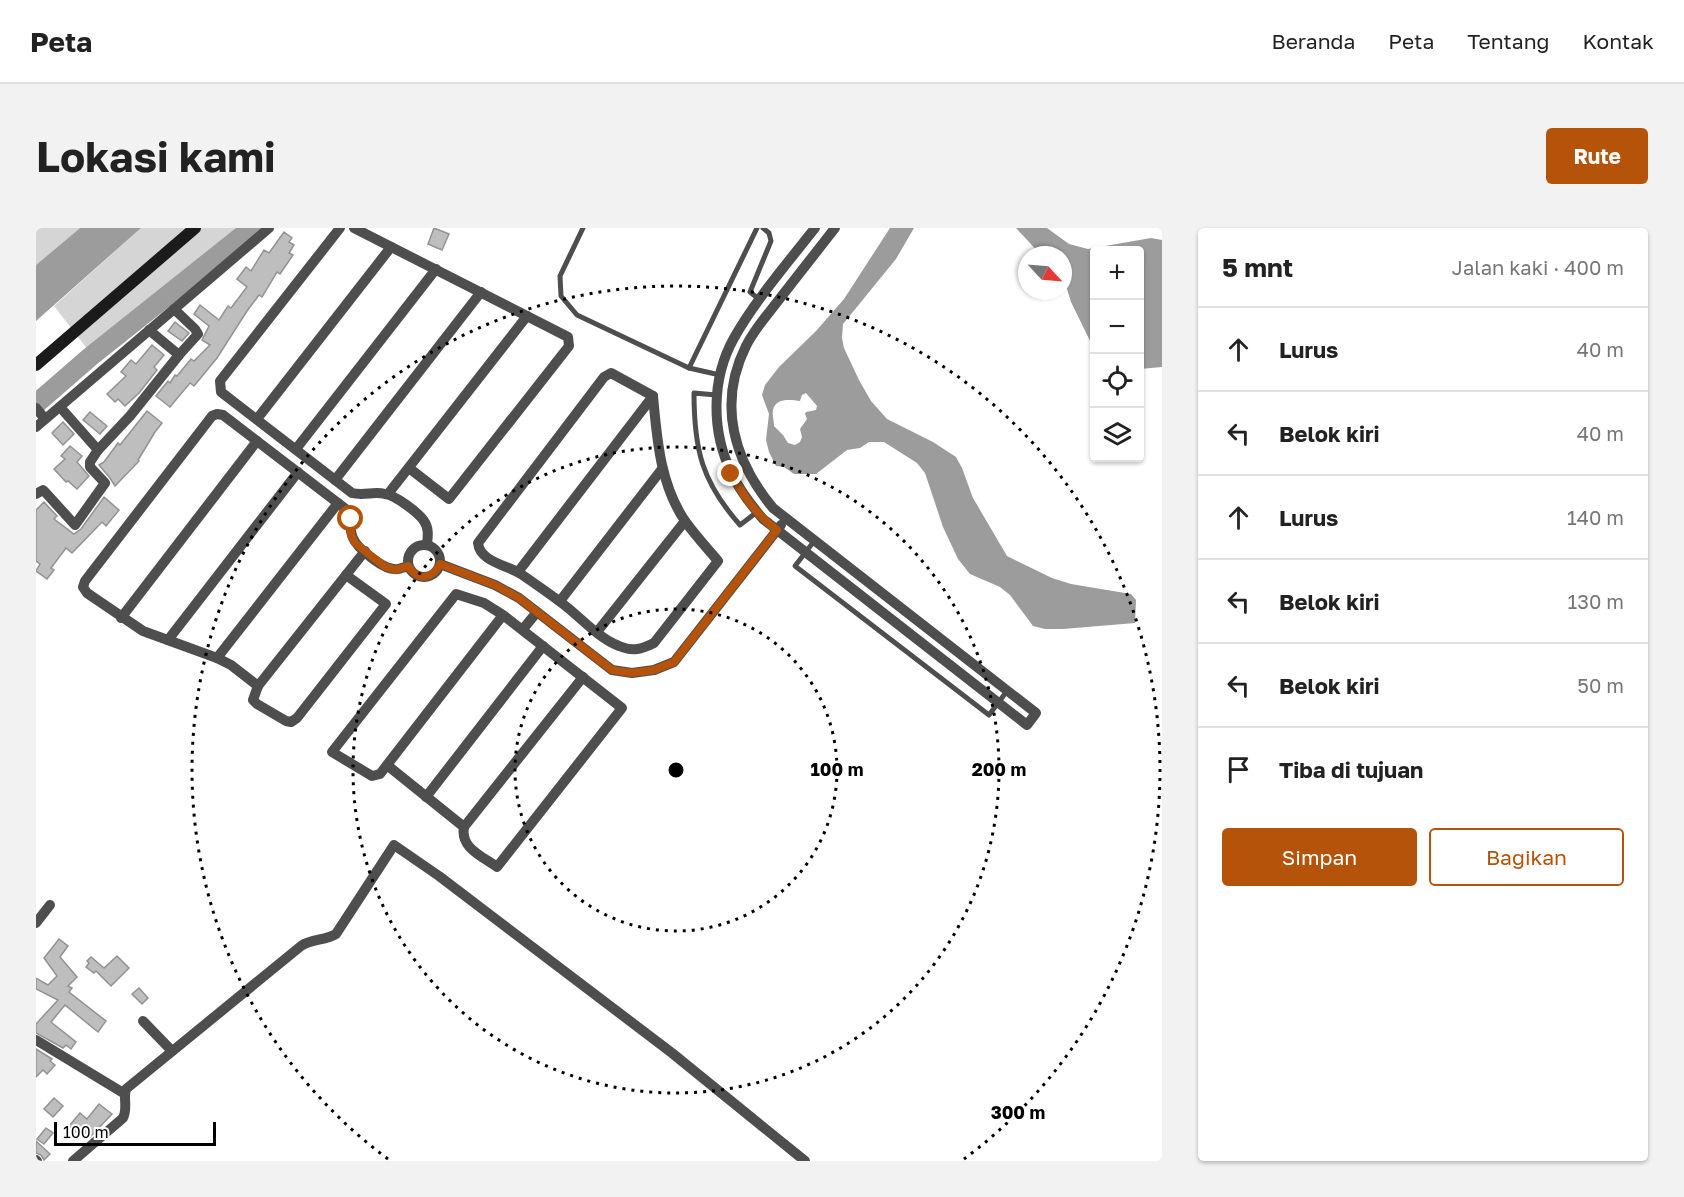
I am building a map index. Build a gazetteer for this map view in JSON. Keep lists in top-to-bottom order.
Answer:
{
  "scale_bar": "100 m",
  "north": "bottom right",
  "page": {
    "header": "Peta",
    "nav": [
      "Beranda",
      "Peta",
      "Tentang",
      "Kontak"
    ],
    "buttons": [
      "Rute",
      ["Simpan", "Bagikan"]
    ],
    "title": "Lokasi kami",
    "heading": ["5 mnt", "Jalan kaki · 400 m"],
    "map_buttons": ["+", "−"],
    "list": [
      ["Lurus", "40 m"],
      ["Belok kiri", "40 m"],
      ["Lurus", "140 m"],
      ["Belok kiri", "130 m"],
      ["Belok kiri", "50 m"],
      "Tiba di tujuan"
    ],
    "scale": "100 m"
  },
  "rings": ["100 m", "200 m", "300 m"]
}
